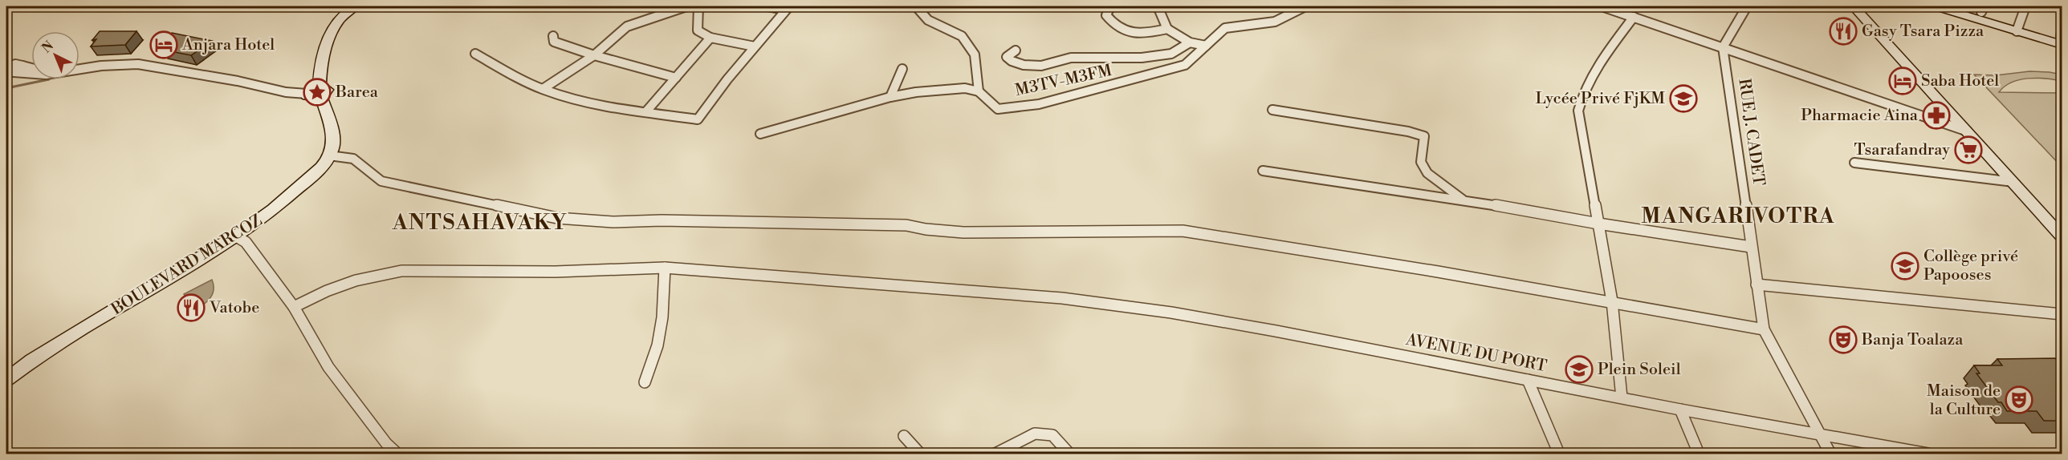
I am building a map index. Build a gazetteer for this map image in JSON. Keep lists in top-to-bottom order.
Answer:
{
  "streets": {
    "main road": ["BOULEVARD MARCOZ"],
    "street": ["M3TV-M3FM", "RUE J. CADET", "AVENUE DU PORT"]
  },
  "crossings": [
    ["RUE J. CADET", "AVENUE DU PORT"]
  ],
  "districts": ["MANGARIVOTRA", "ANTSAHAVAKY"],
  "places": {
    "restaurant": ["Gasy Tsara Pizza", "Vatobe"],
    "hotel": ["Anjara Hotel", "Saba Hotel"],
    "place": ["Barea"],
    "school or university": ["Lycée Privé FjKM", "Collège privé Papooses", "Plein Soleil"],
    "pharmacy": ["Pharmacie Aina"],
    "supermarket": ["Tsarafandray"],
    "theatre": ["Banja Toalaza", "Maison de la Culture"]
  },
  "north": "top left"
}
